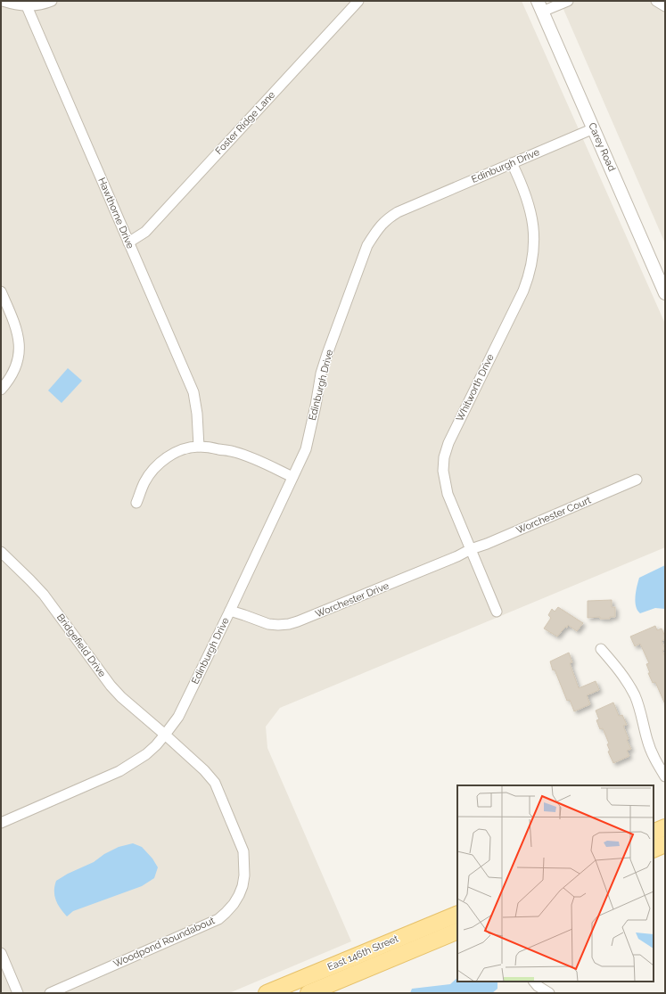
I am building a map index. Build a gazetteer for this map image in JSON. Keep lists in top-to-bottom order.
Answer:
{
  "streets": {
    "main road": ["East 146th Street"],
    "street": [
      "Foster Ridge Lane",
      "Carey Road",
      "Edinburgh Drive",
      "Hawthorne Drive",
      "Whitworth Drive",
      "Worchester Court",
      "Worchester Drive",
      "Bridgefield Drive",
      "Woodpond Roundabout"
    ]
  },
  "crossings": [
    ["Foster Ridge Lane", "Hawthorne Drive"],
    ["Carey Road", "Edinburgh Drive"],
    ["Edinburgh Drive", "Whitworth Drive"],
    ["Edinburgh Drive", "Worchester Drive"],
    ["Edinburgh Drive", "Bridgefield Drive"],
    ["Edinburgh Drive", "Woodpond Roundabout"],
    ["Whitworth Drive", "Worchester Court"],
    ["Whitworth Drive", "Worchester Drive"],
    ["Worchester Court", "Worchester Drive"],
    ["Bridgefield Drive", "Woodpond Roundabout"]
  ]
}
